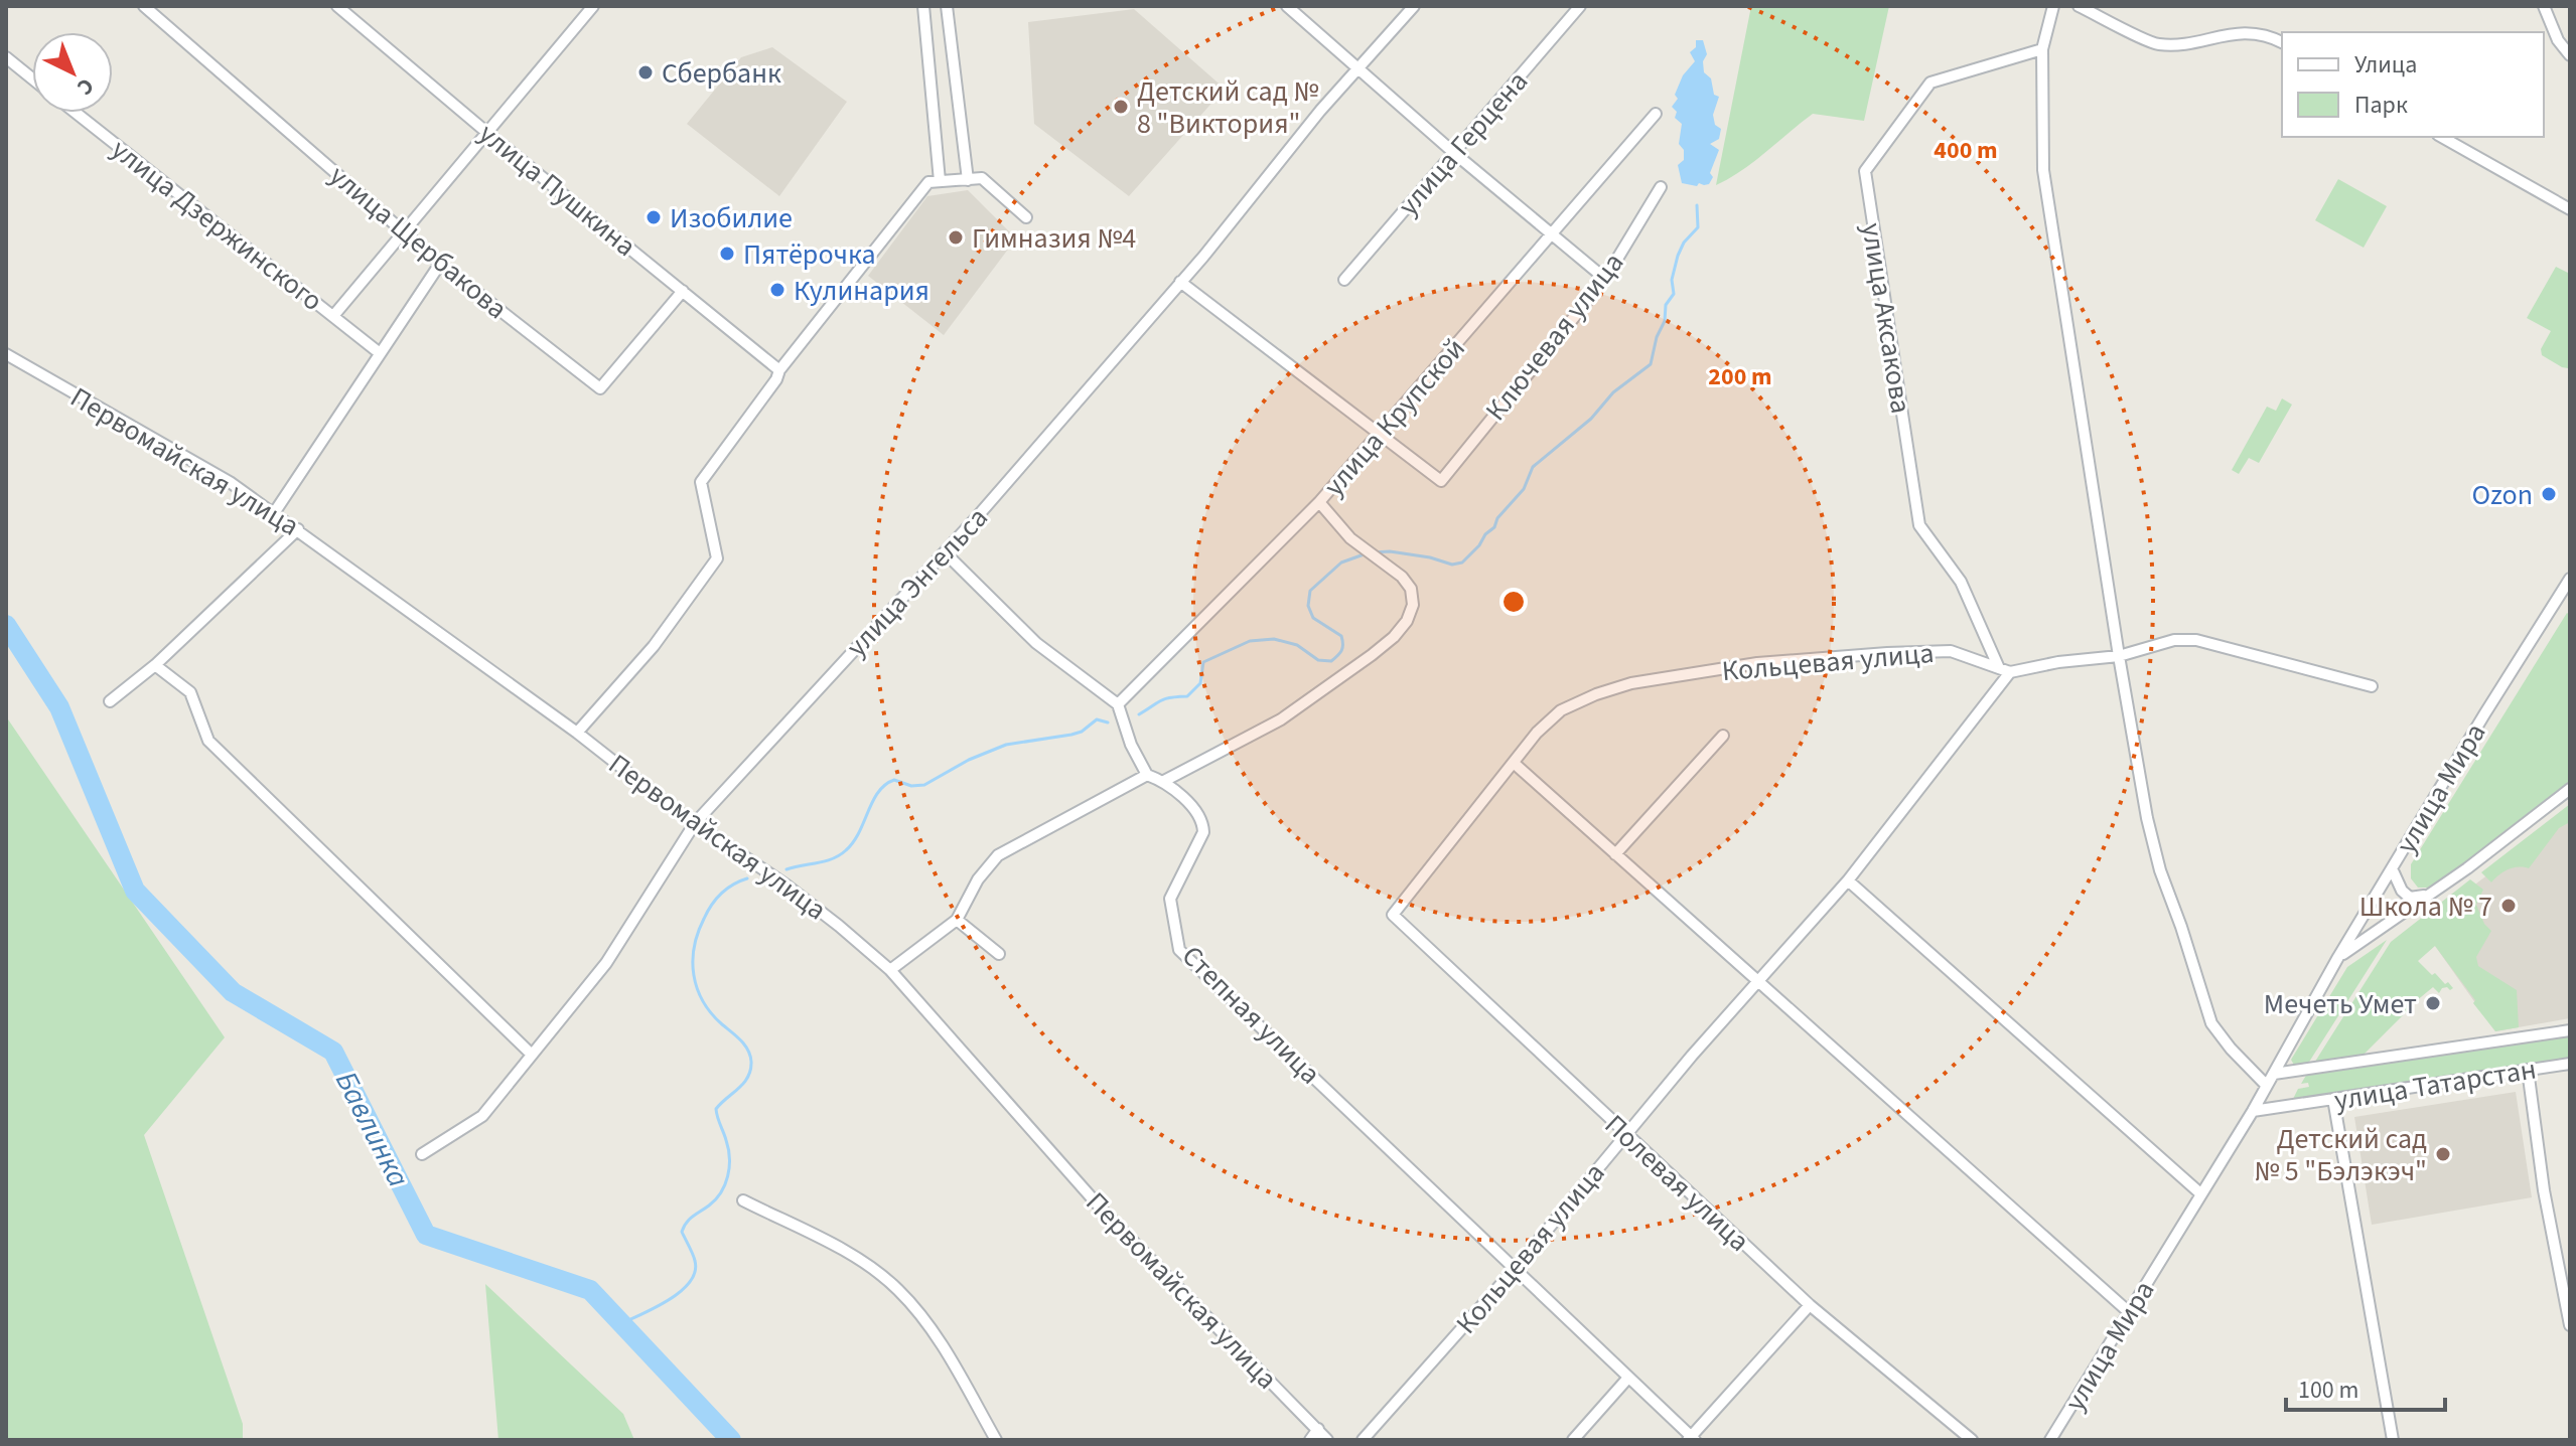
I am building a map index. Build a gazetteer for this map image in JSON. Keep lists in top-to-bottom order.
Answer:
{
  "streets": {
    "street": [
      "улица Герцена",
      "улица Пушкина",
      "улица Дзержинского",
      "улица Щербакова",
      "улица Аксакова",
      "Ключевая улица",
      "улица Крупской",
      "Первомайская улица",
      "улица Энгельса",
      "Кольцевая улица",
      "улица Мира",
      "Степная улица",
      "улица Татарстан",
      "Полевая улица"
    ]
  },
  "crossings": [
    ["улица Пушкина", "улица Щербакова"],
    ["улица Аксакова", "Кольцевая улица"],
    ["Ключевая улица", "улица Крупской"],
    ["Первомайская улица", "улица Энгельса"],
    ["Кольцевая улица", "Степная улица"],
    ["Кольцевая улица", "Полевая улица"],
    ["улица Мира", "улица Татарстан"]
  ],
  "water": ["Бавлинка"],
  "places": [
    "Сбербанк",
    "Детский сад № 8 \"Виктория\"",
    "Изобилие",
    "Гимназия №4",
    "Пятёрочка",
    "Кулинария",
    "Ozon",
    "Школа № 7",
    "Мечеть Умет",
    "Детский сад № 5 \"Бэлэкэч\""
  ],
  "legend": ["Улица", "Парк"],
  "scale_bar": "100 m",
  "north": "bottom right",
  "rings": ["400 m", "200 m"]
}
